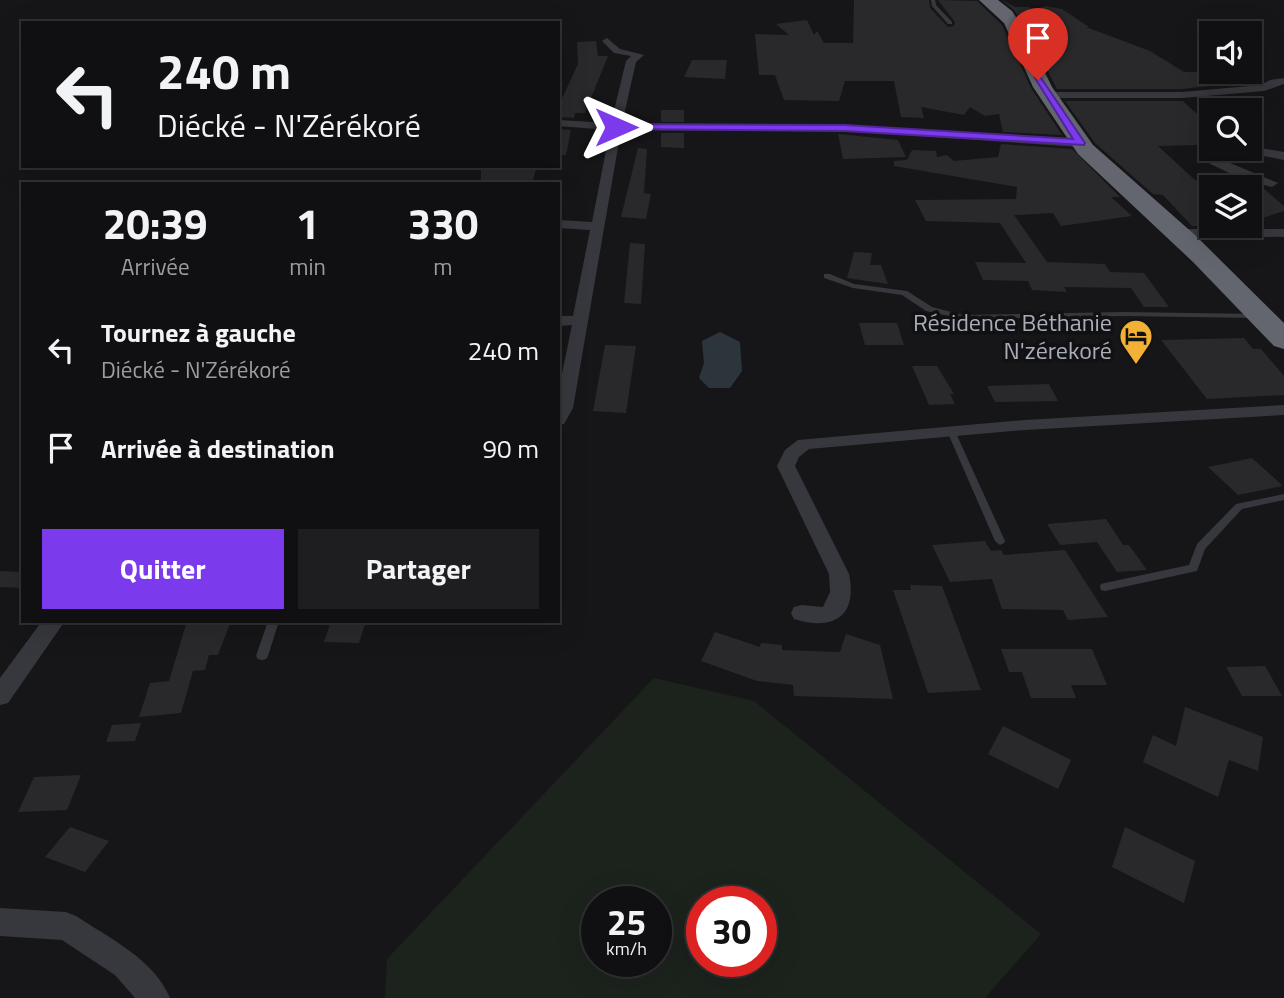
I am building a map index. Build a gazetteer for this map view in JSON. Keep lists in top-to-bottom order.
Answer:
{
  "places": {
    "hotel": ["Résidence Béthanie N'zérekoré"]
  },
  "page": {
    "turn": ["240 m", "Diécké - N'Zérékoré"],
    "eta": [
      "20:39",
      "Arrivée",
      "1",
      "min",
      "330",
      "m"
    ],
    "list": [
      {
        "name": "Tournez à gauche",
        "note": "Diécké - N'Zérékoré",
        "value": "240 m"
      },
      {
        "name": "Arrivée à destination",
        "value": "90 m"
      }
    ],
    "buttons": ["Quitter", "Partager"],
    "speed": "25 km/h",
    "limit": "30"
  }
}
